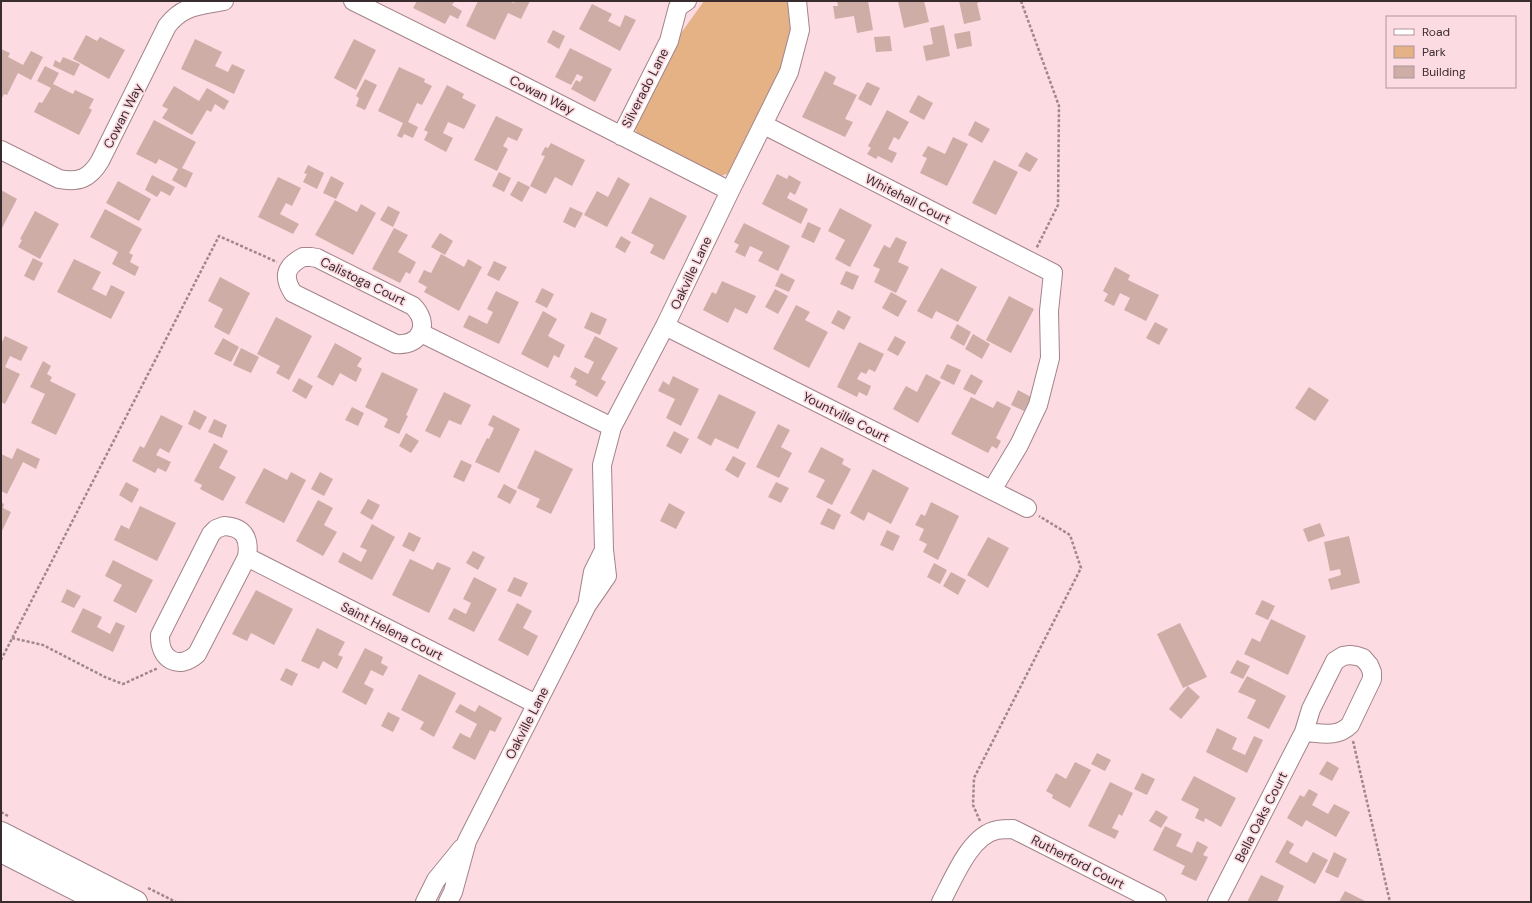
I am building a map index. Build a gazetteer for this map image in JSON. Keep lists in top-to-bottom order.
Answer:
{
  "streets": {
    "street": [
      "Silverado Lane",
      "Cowan Way",
      "Whitehall Court",
      "Oakville Lane",
      "Calistoga Court",
      "Yountville Court",
      "Saint Helena Court",
      "Bella Oaks Court",
      "Rutherford Court"
    ]
  },
  "crossings": [
    ["Silverado Lane", "Cowan Way"],
    ["Cowan Way", "Oakville Lane"],
    ["Whitehall Court", "Oakville Lane"],
    ["Whitehall Court", "Yountville Court"],
    ["Oakville Lane", "Yountville Court"],
    ["Oakville Lane", "Saint Helena Court"]
  ],
  "legend": ["Road", "Park", "Building"]
}
